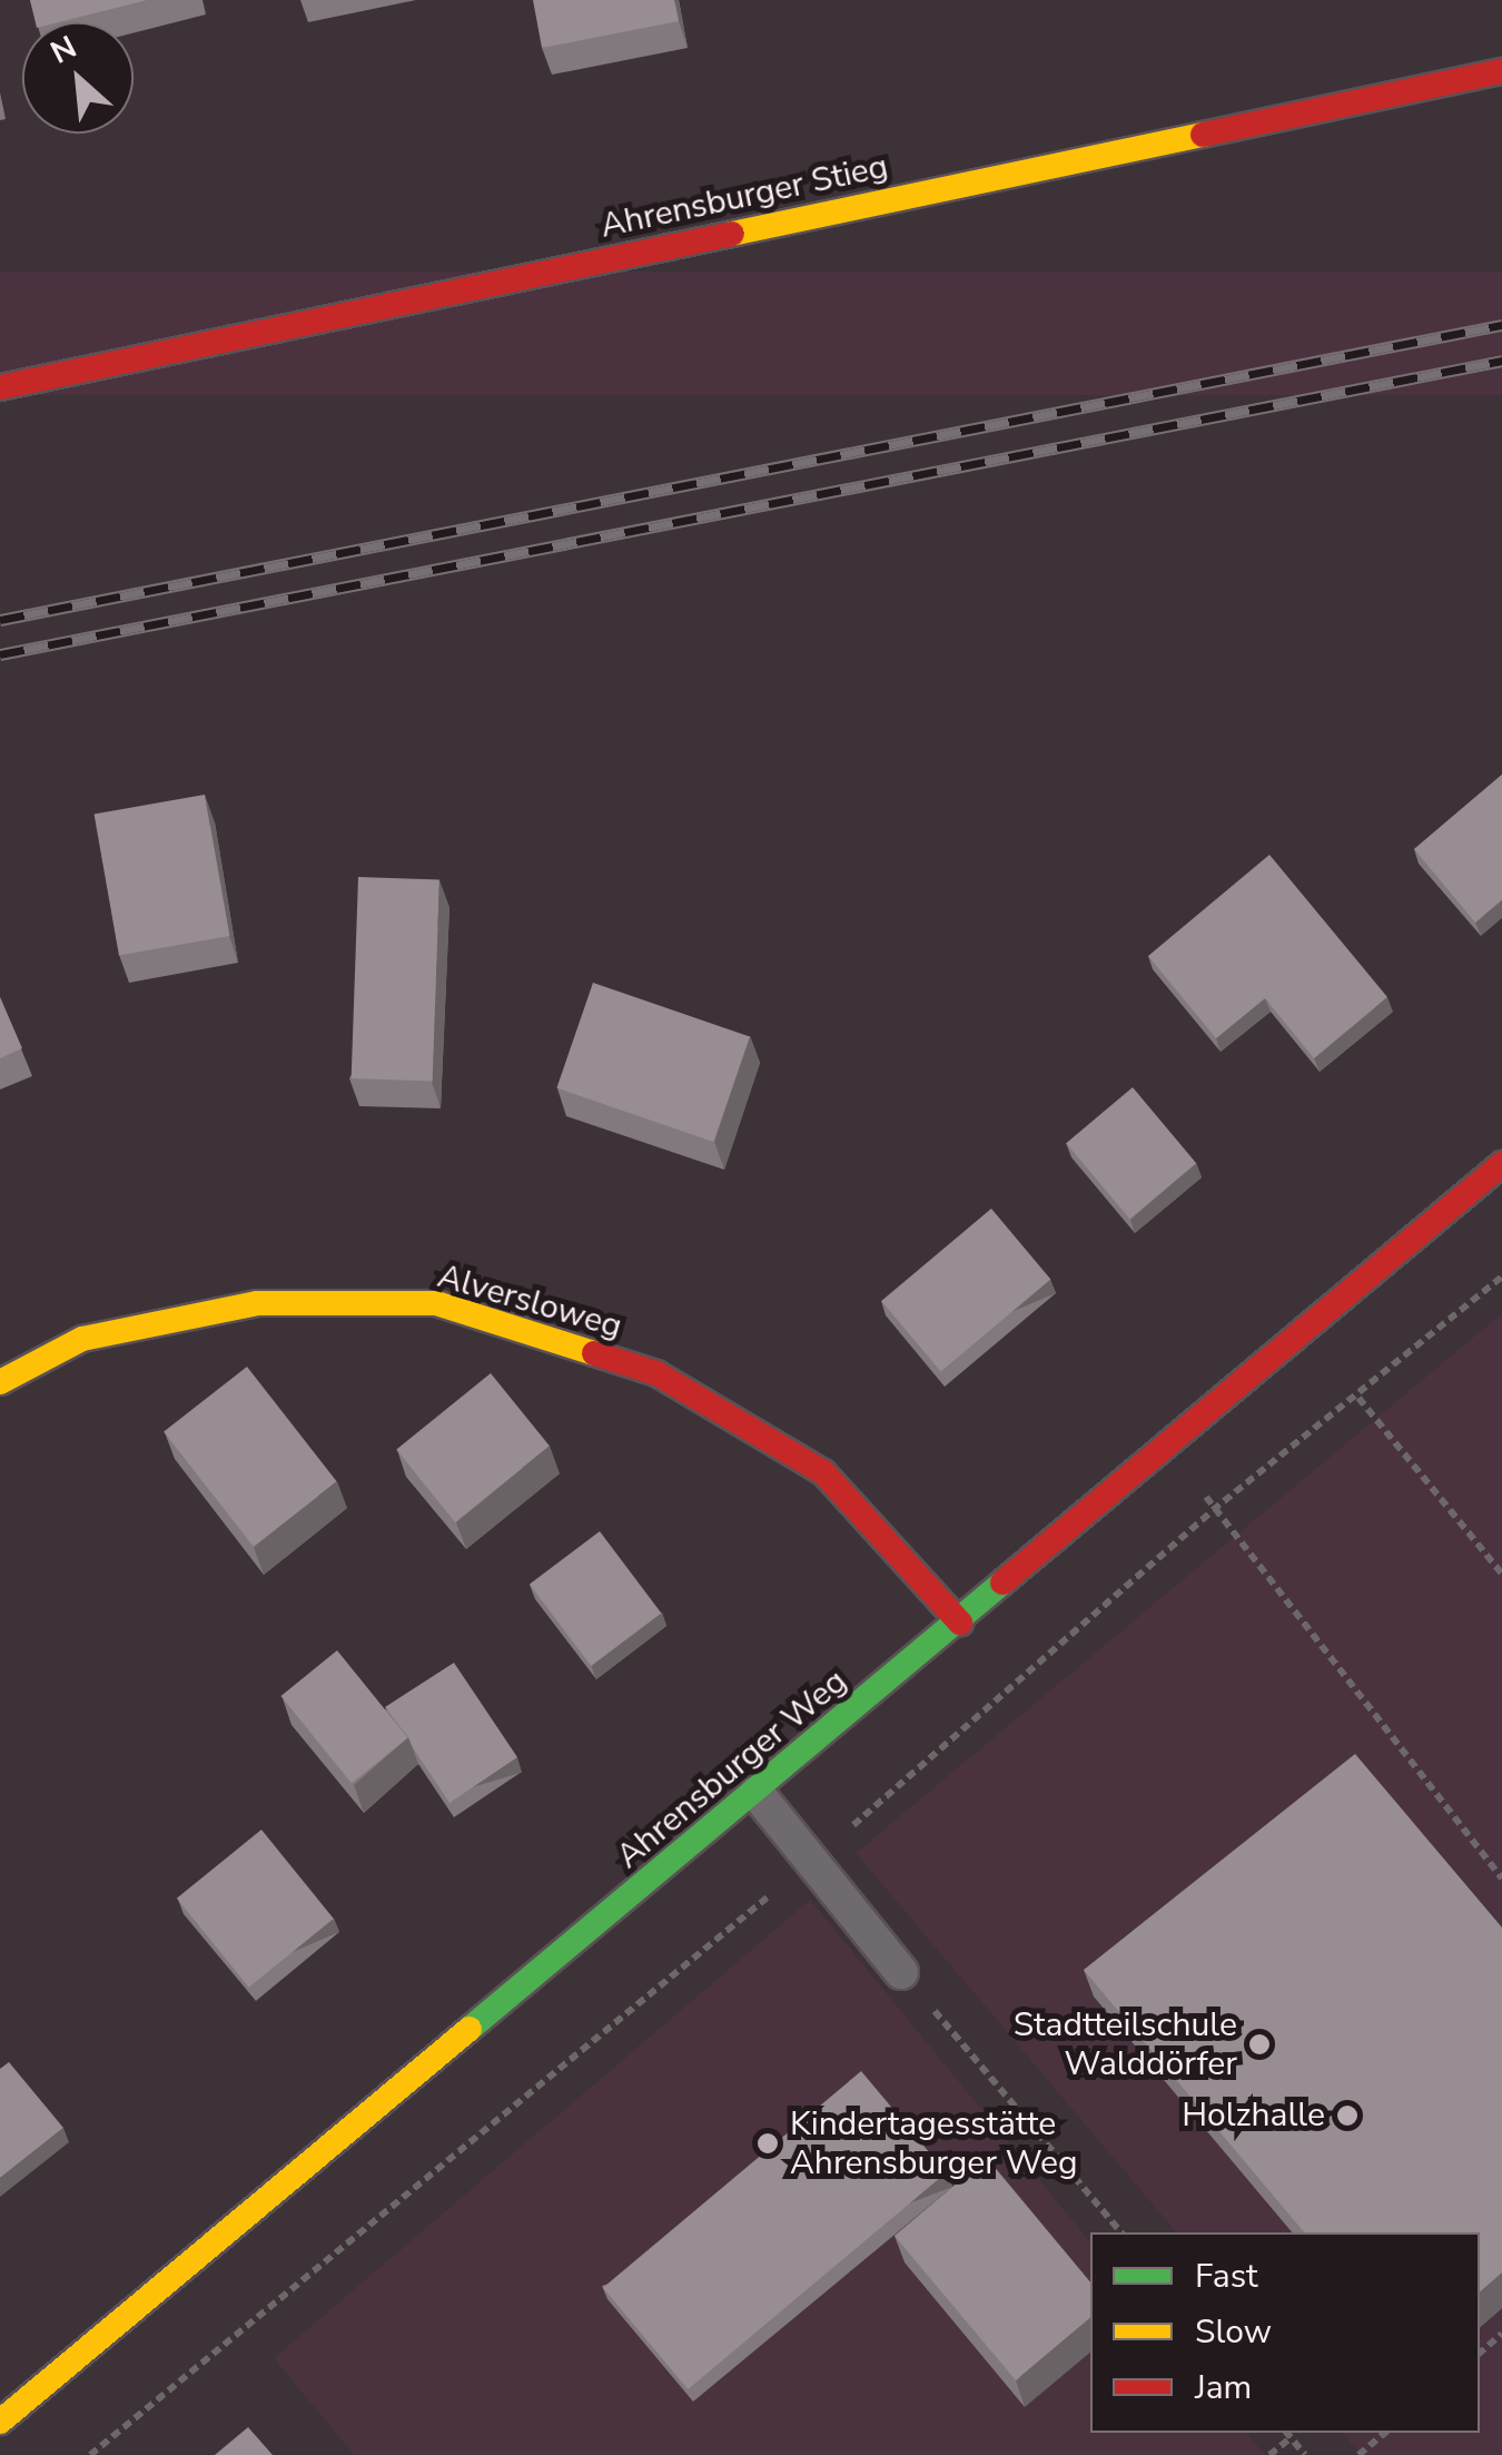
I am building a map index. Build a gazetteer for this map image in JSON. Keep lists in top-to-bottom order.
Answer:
{
  "streets": {
    "street": ["Ahrensburger Stieg", "Alversloweg", "Ahrensburger Weg"]
  },
  "crossings": [
    ["Alversloweg", "Ahrensburger Weg"]
  ],
  "places": ["Stadtteilschule Walddörfer", "Holzhalle", "Kindertagesstätte Ahrensburger Weg"],
  "legend": ["Fast", "Slow", "Jam"],
  "north": "top left"
}
